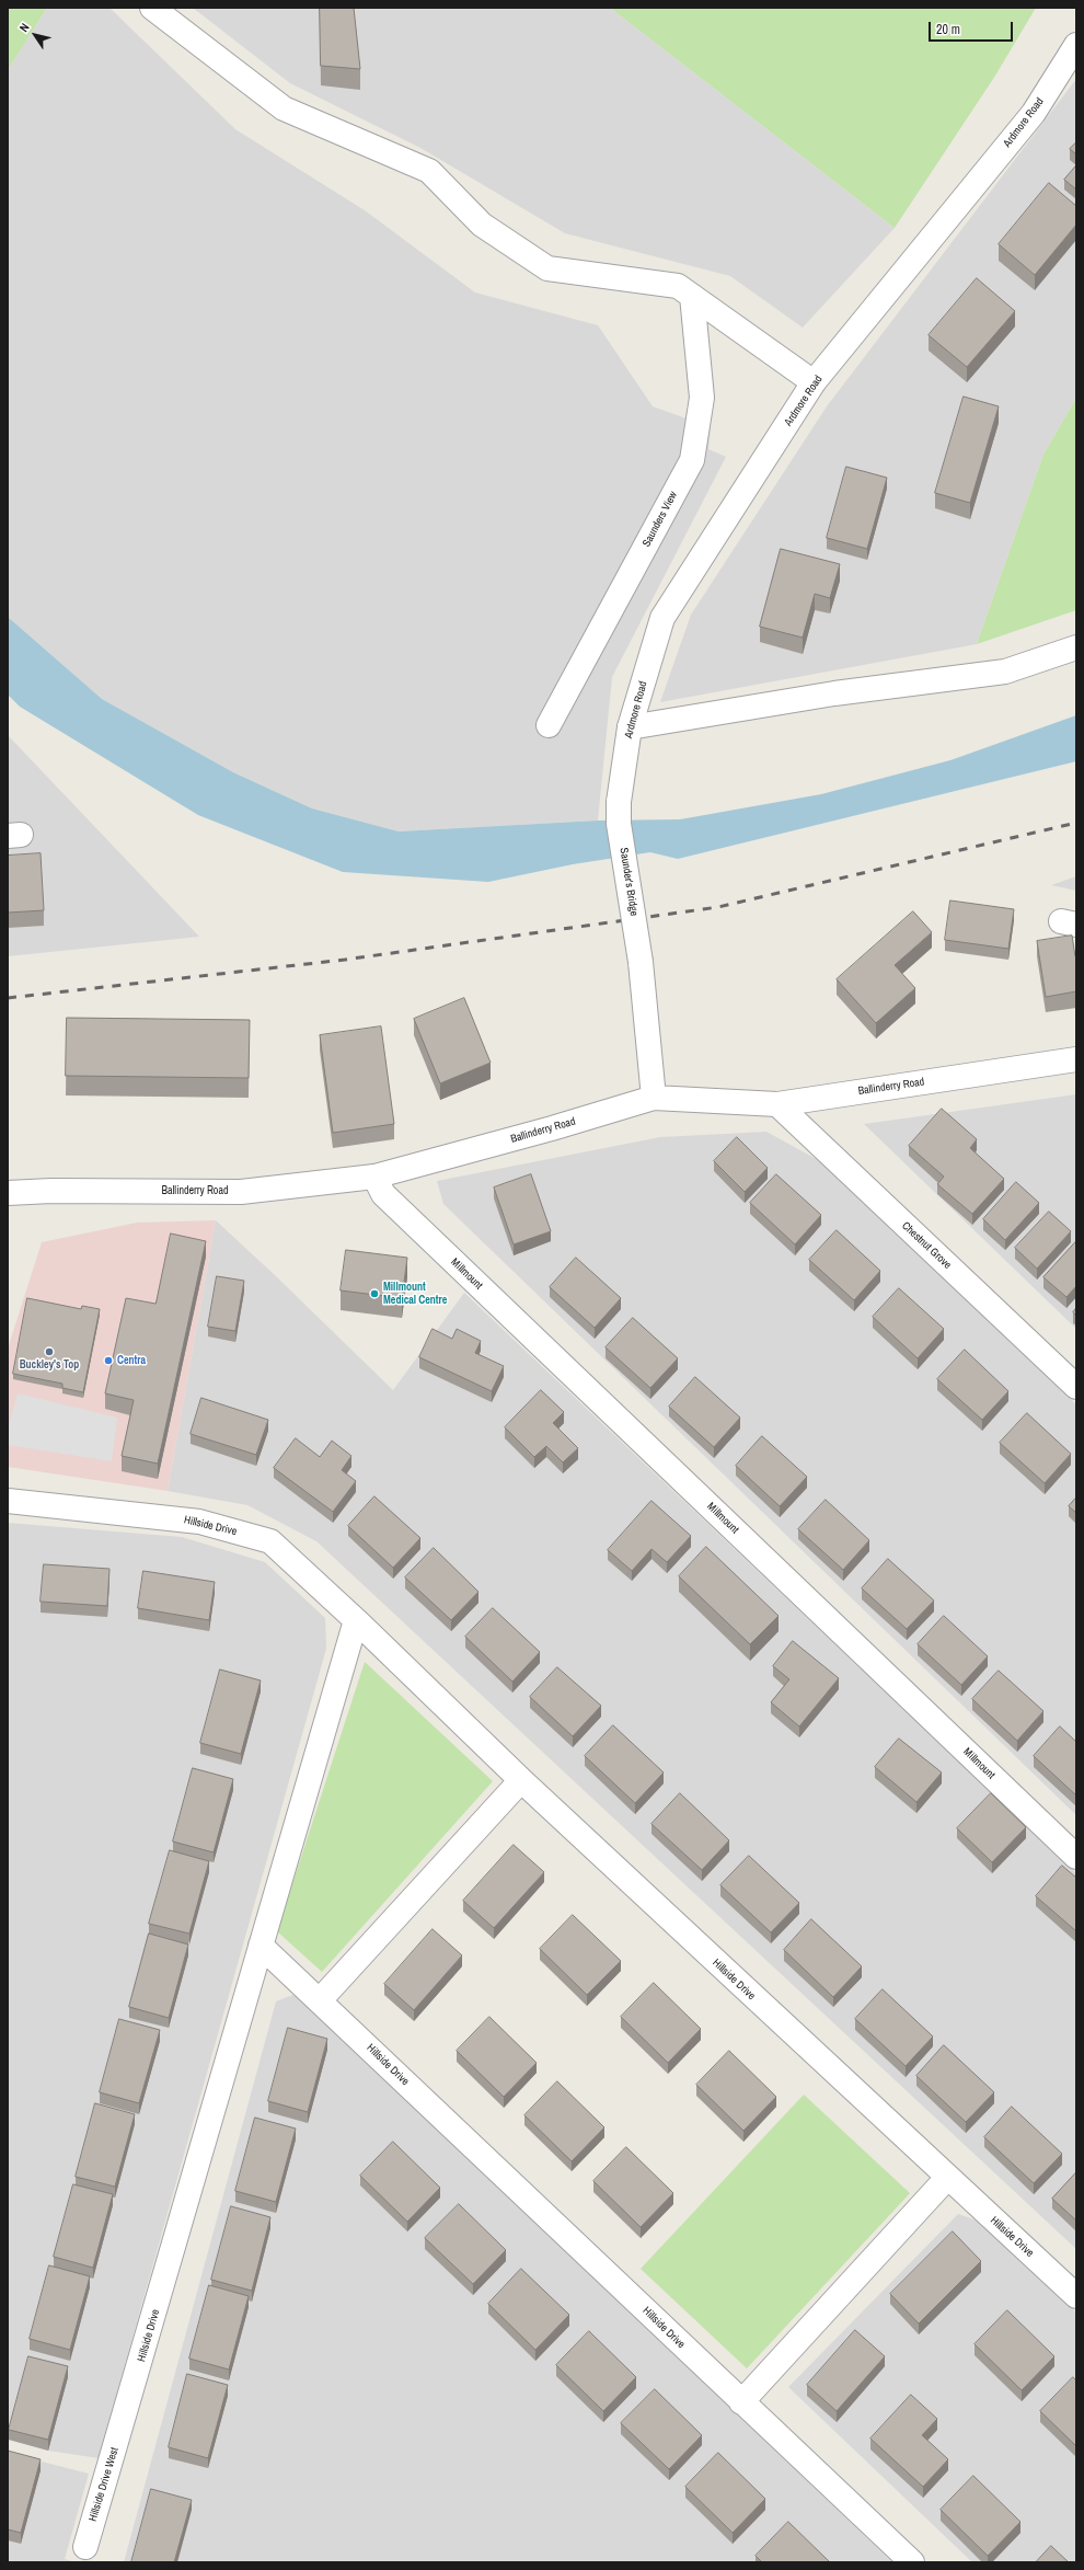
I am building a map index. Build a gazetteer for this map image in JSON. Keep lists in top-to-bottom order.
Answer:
{
  "streets": {
    "street": [
      "Ardmore Road",
      "Saunders View",
      "Saunder's Bridge",
      "Ballinderry Road",
      "Chestnut Grove",
      "Millmount",
      "Hillside Drive",
      "Hillside Drive West"
    ]
  },
  "crossings": [
    ["Ardmore Road", "Saunder's Bridge"],
    ["Saunder's Bridge", "Ballinderry Road"],
    ["Ballinderry Road", "Chestnut Grove"],
    ["Ballinderry Road", "Millmount"],
    ["Hillside Drive", "Hillside Drive West"]
  ],
  "places": ["Millmount Medical Centre", "Buckley's Top", "Centra"],
  "scale_bar": "20 m",
  "north": "top left"
}
